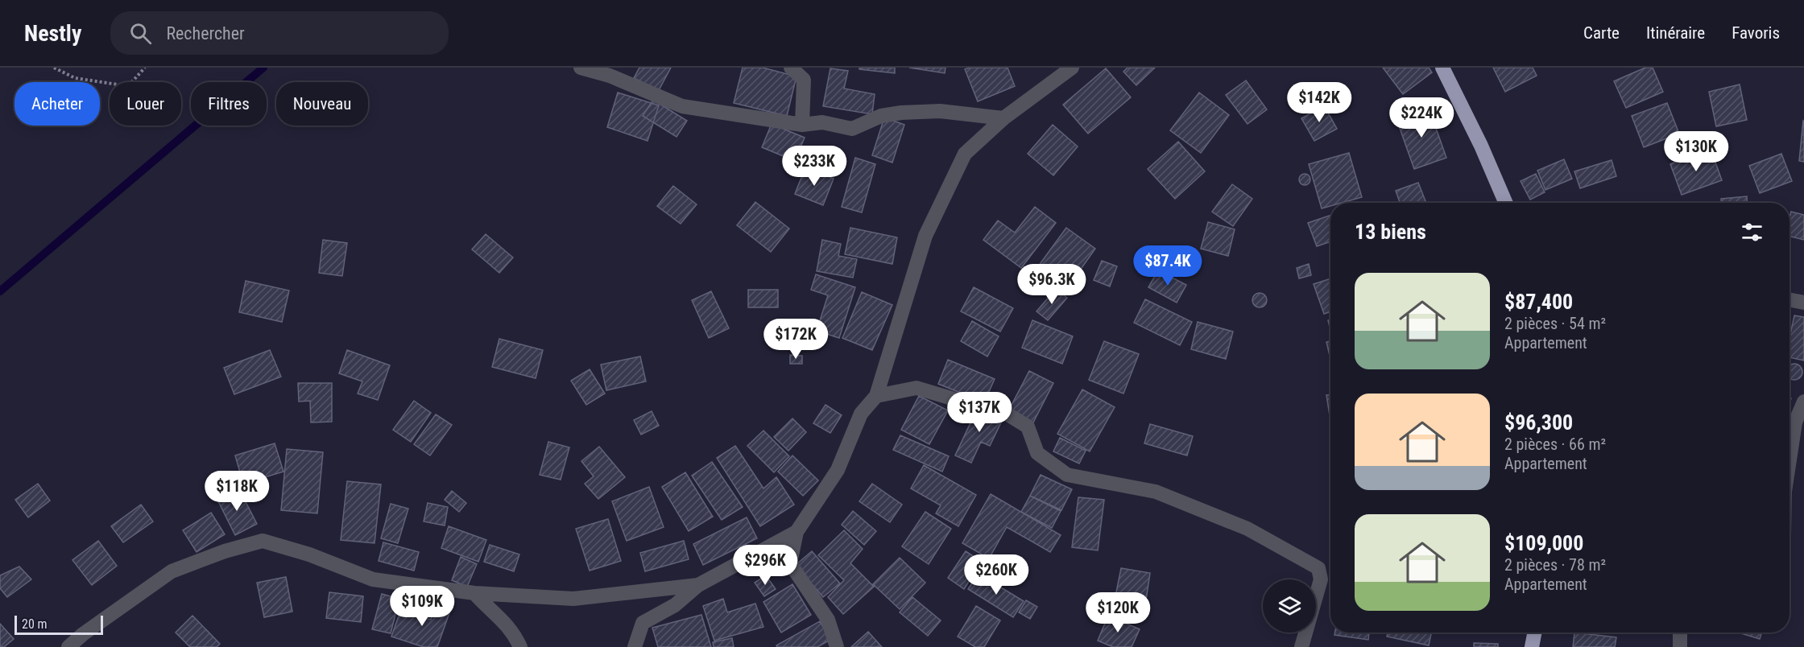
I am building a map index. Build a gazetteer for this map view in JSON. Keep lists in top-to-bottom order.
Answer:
{
  "scale_bar": "20 m",
  "page": {
    "header": "Nestly",
    "search": "Rechercher",
    "nav": ["Carte", "Itinéraire", "Favoris"],
    "price": [
      "$142K",
      "$224K",
      "$130K",
      "$233K",
      "$87.4K",
      "$96.3K",
      "$172K",
      "$137K",
      "$118K",
      "$296K",
      "$260K",
      "$109K",
      "$120K"
    ],
    "chip": [
      "Acheter",
      "Louer",
      "Filtres",
      "Nouveau"
    ],
    "heading": "13 biens",
    "list": [
      {
        "name": "$87,400",
        "note": "2 pièces · 54 m² · Appartement"
      },
      {
        "name": "$96,300",
        "note": "2 pièces · 66 m² · Appartement"
      },
      {
        "name": "$109,000",
        "note": "2 pièces · 78 m² · Appartement"
      }
    ],
    "scale": "20 m"
  }
}
